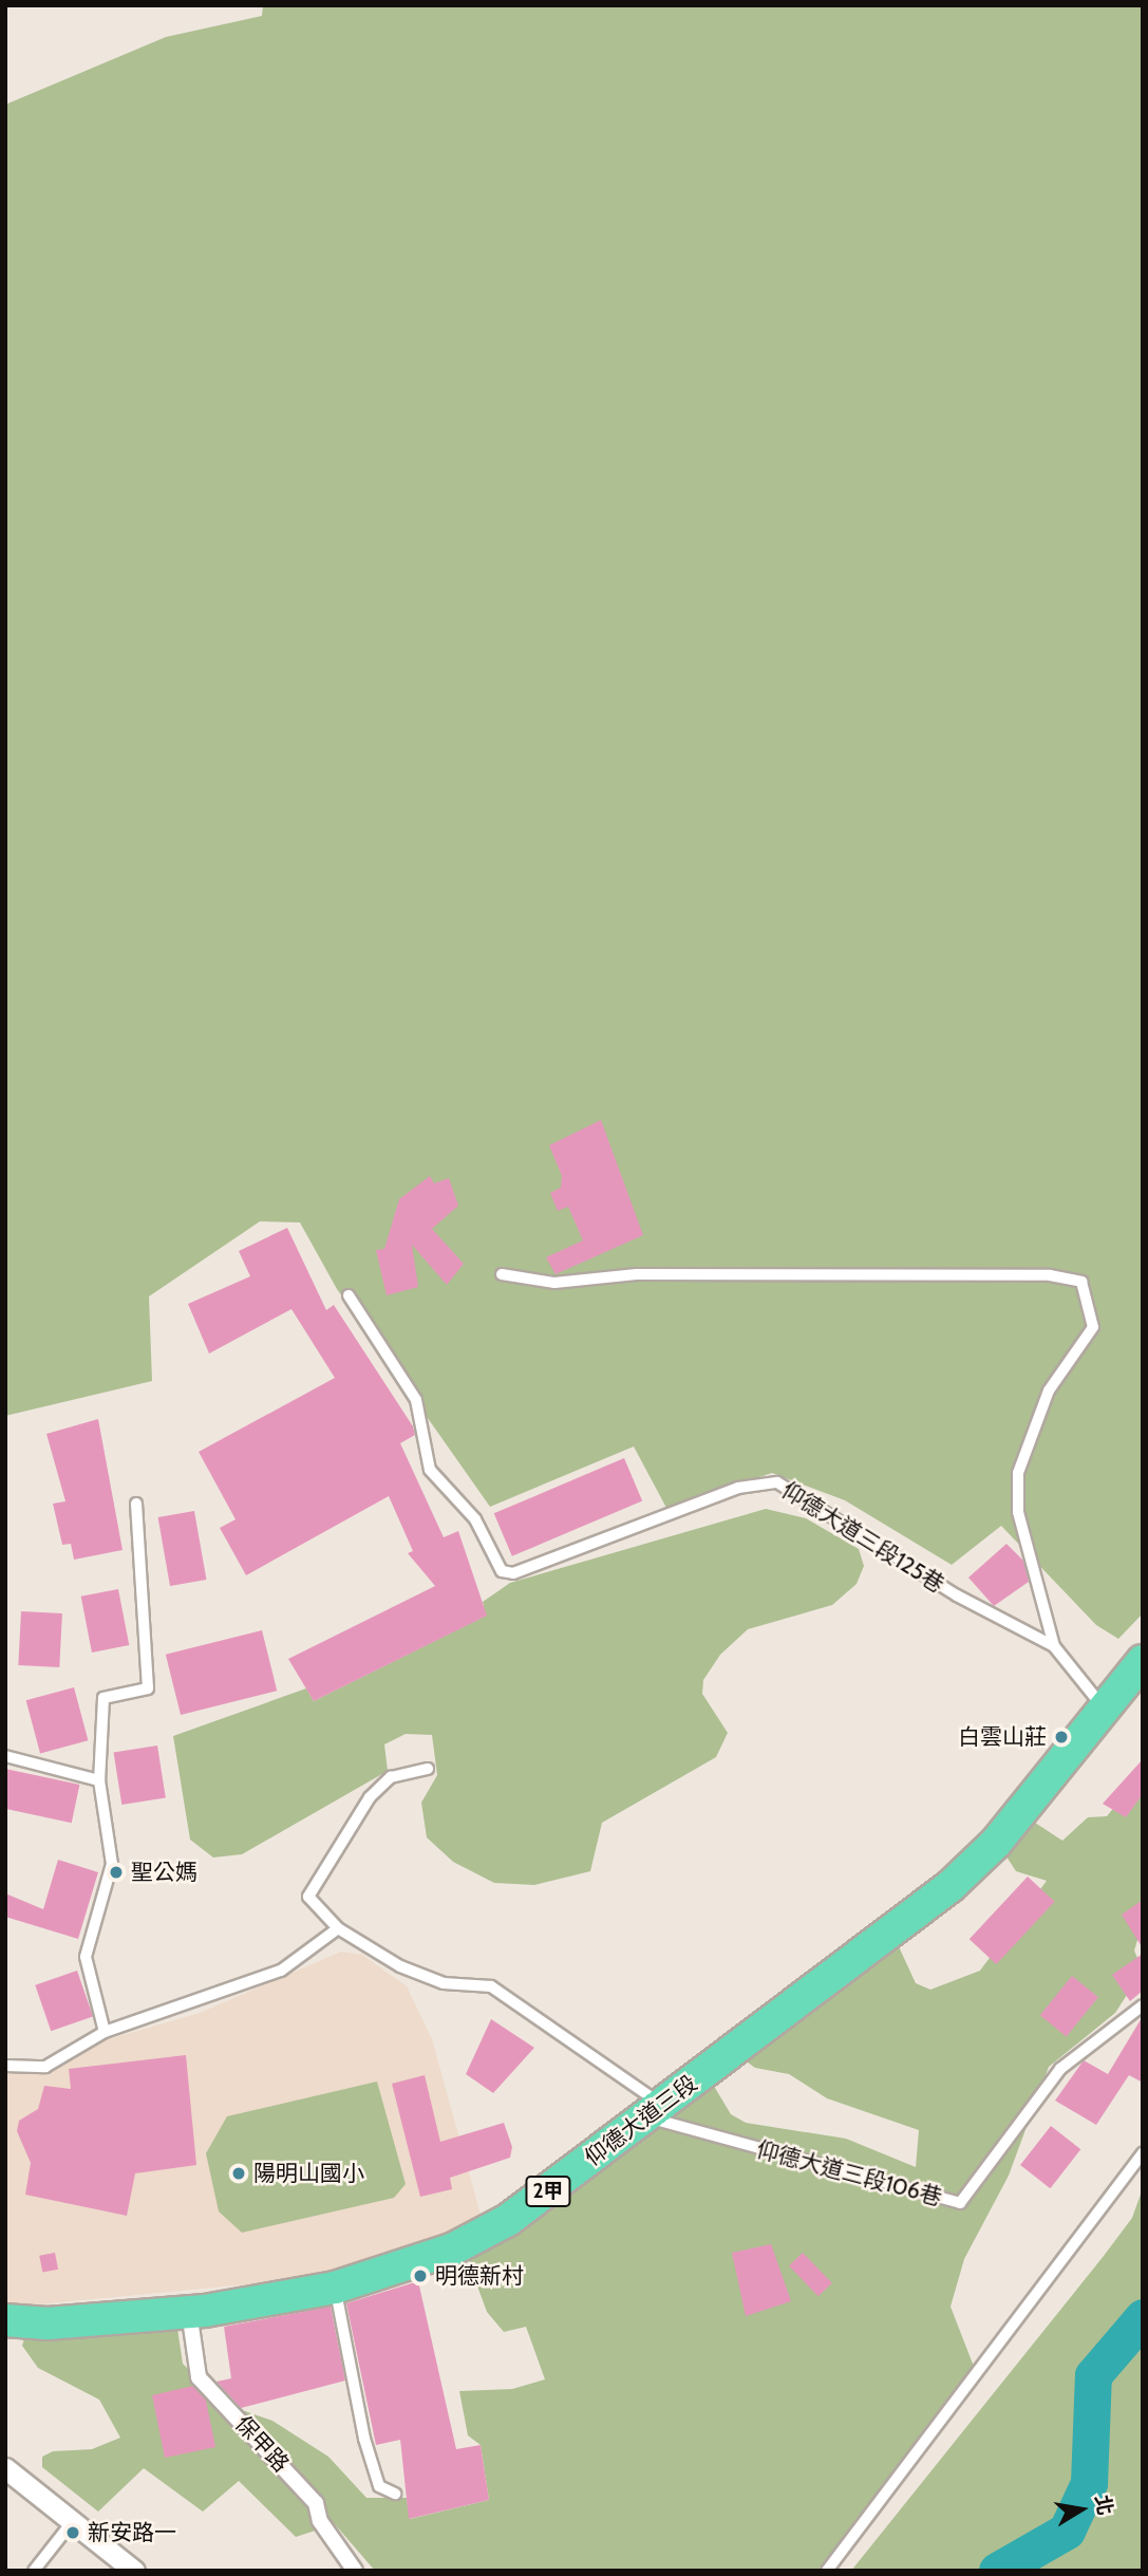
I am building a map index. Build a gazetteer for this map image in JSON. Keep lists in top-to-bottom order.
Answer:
{
  "streets": {
    "main road": ["仰德大道三段", "2甲"],
    "street": ["保甲路"],
    "lane": ["仰德大道三段125巷", "仰德大道三段106巷"]
  },
  "crossings": [
    ["仰德大道三段125巷", "仰德大道三段"],
    ["仰德大道三段", "仰德大道三段106巷"],
    ["仰德大道三段", "保甲路"]
  ],
  "places": [
    "白雲山莊",
    "聖公媽",
    "陽明山國小",
    "明德新村",
    "新安路一"
  ],
  "north": "right"
}
